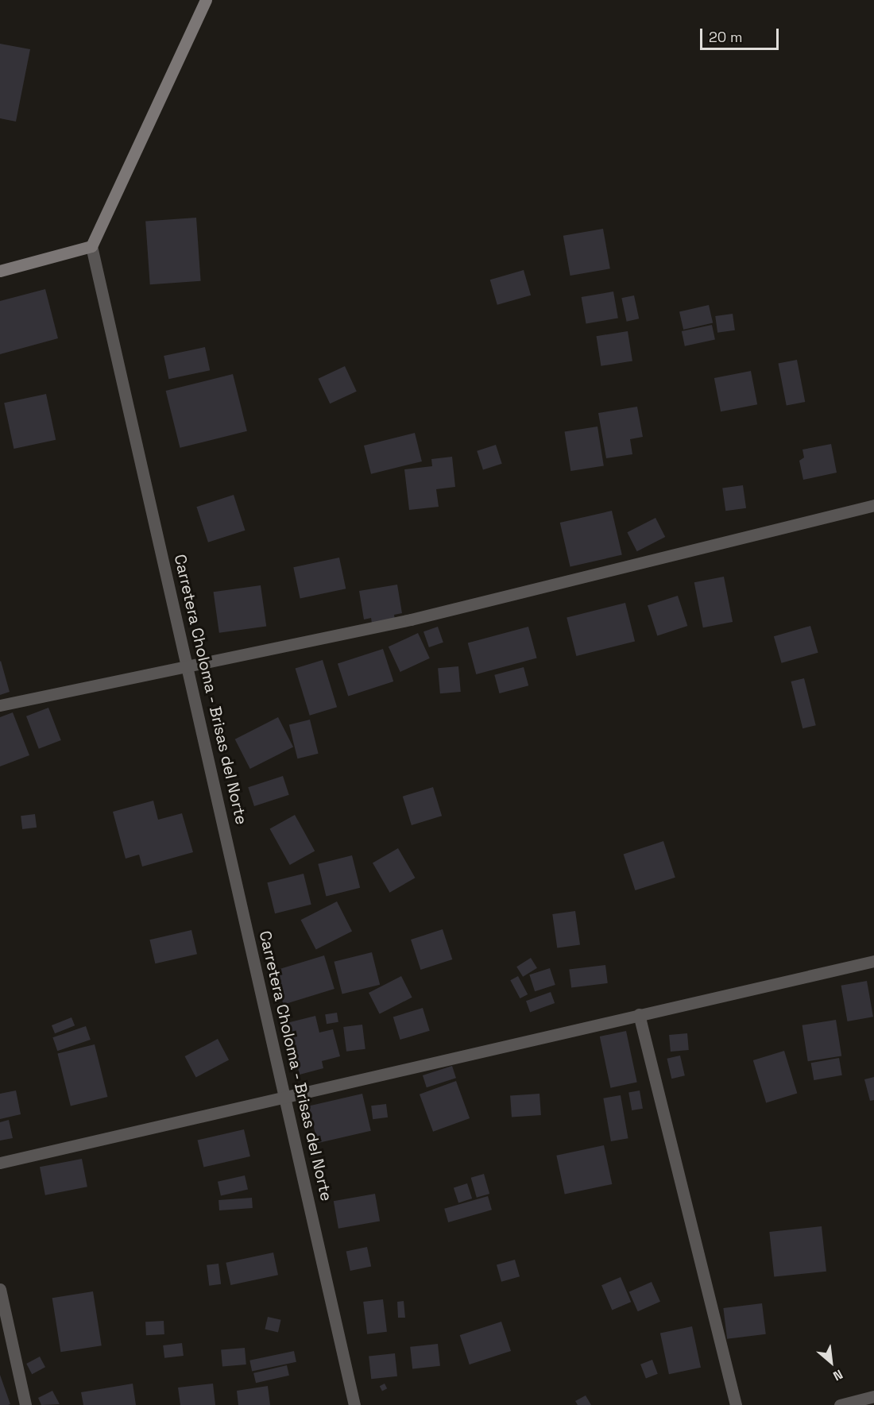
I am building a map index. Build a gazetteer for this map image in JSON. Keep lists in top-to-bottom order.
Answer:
{
  "streets": {
    "street": ["Carretera Choloma - Brisas del Norte"]
  },
  "scale_bar": "20 m",
  "north": "bottom right"
}
